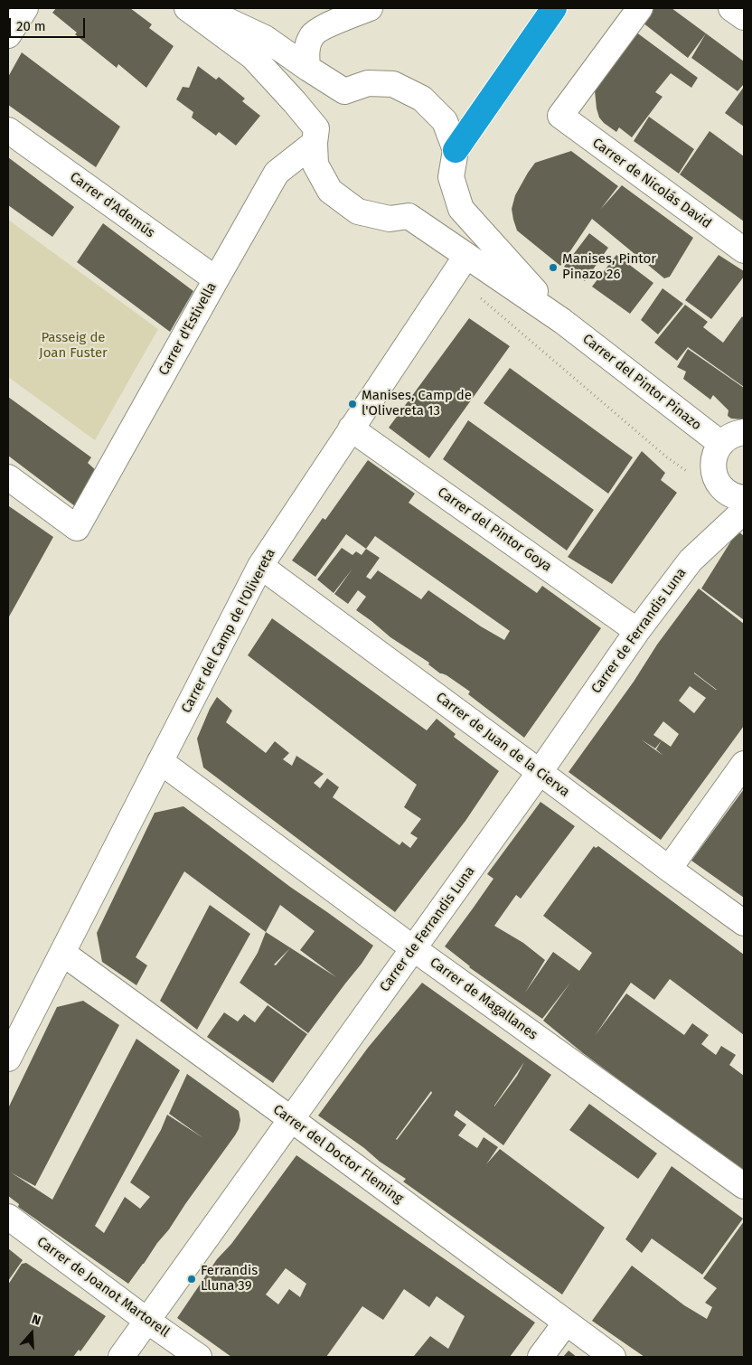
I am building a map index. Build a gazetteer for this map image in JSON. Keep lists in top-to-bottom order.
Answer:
{
  "streets": {
    "street": [
      "Carrer de Nicolás David",
      "Carrer d'Ademús",
      "Carrer d'Estivella",
      "Carrer del Pintor Pinazo",
      "Carrer del Pintor Goya",
      "Carrer del Camp de l'Olivereta",
      "Carrer de Ferrandis Luna",
      "Carrer de Juan de la Cierva",
      "Carrer de Magallanes",
      "Carrer del Doctor Fleming",
      "Carrer de Joanot Martorell"
    ]
  },
  "crossings": [
    ["Carrer d'Ademús", "Carrer d'Estivella"],
    ["Carrer d'Estivella", "Carrer del Pintor Pinazo"],
    ["Carrer del Pintor Pinazo", "Carrer del Camp de l'Olivereta"],
    ["Carrer del Pintor Goya", "Carrer del Camp de l'Olivereta"],
    ["Carrer del Pintor Goya", "Carrer de Ferrandis Luna"],
    ["Carrer del Camp de l'Olivereta", "Carrer de Juan de la Cierva"],
    ["Carrer del Camp de l'Olivereta", "Carrer de Magallanes"],
    ["Carrer del Camp de l'Olivereta", "Carrer del Doctor Fleming"],
    ["Carrer de Ferrandis Luna", "Carrer de Juan de la Cierva"],
    ["Carrer de Ferrandis Luna", "Carrer de Magallanes"],
    ["Carrer de Ferrandis Luna", "Carrer del Doctor Fleming"],
    ["Carrer de Ferrandis Luna", "Carrer de Joanot Martorell"]
  ],
  "parks": ["Passeig de Joan Fuster"],
  "places": ["Manises, Pintor Pinazo 26", "Manises, Camp de l'Olivereta 13", "Ferrandis Lluna 39"],
  "scale_bar": "20 m",
  "north": "top"
}
